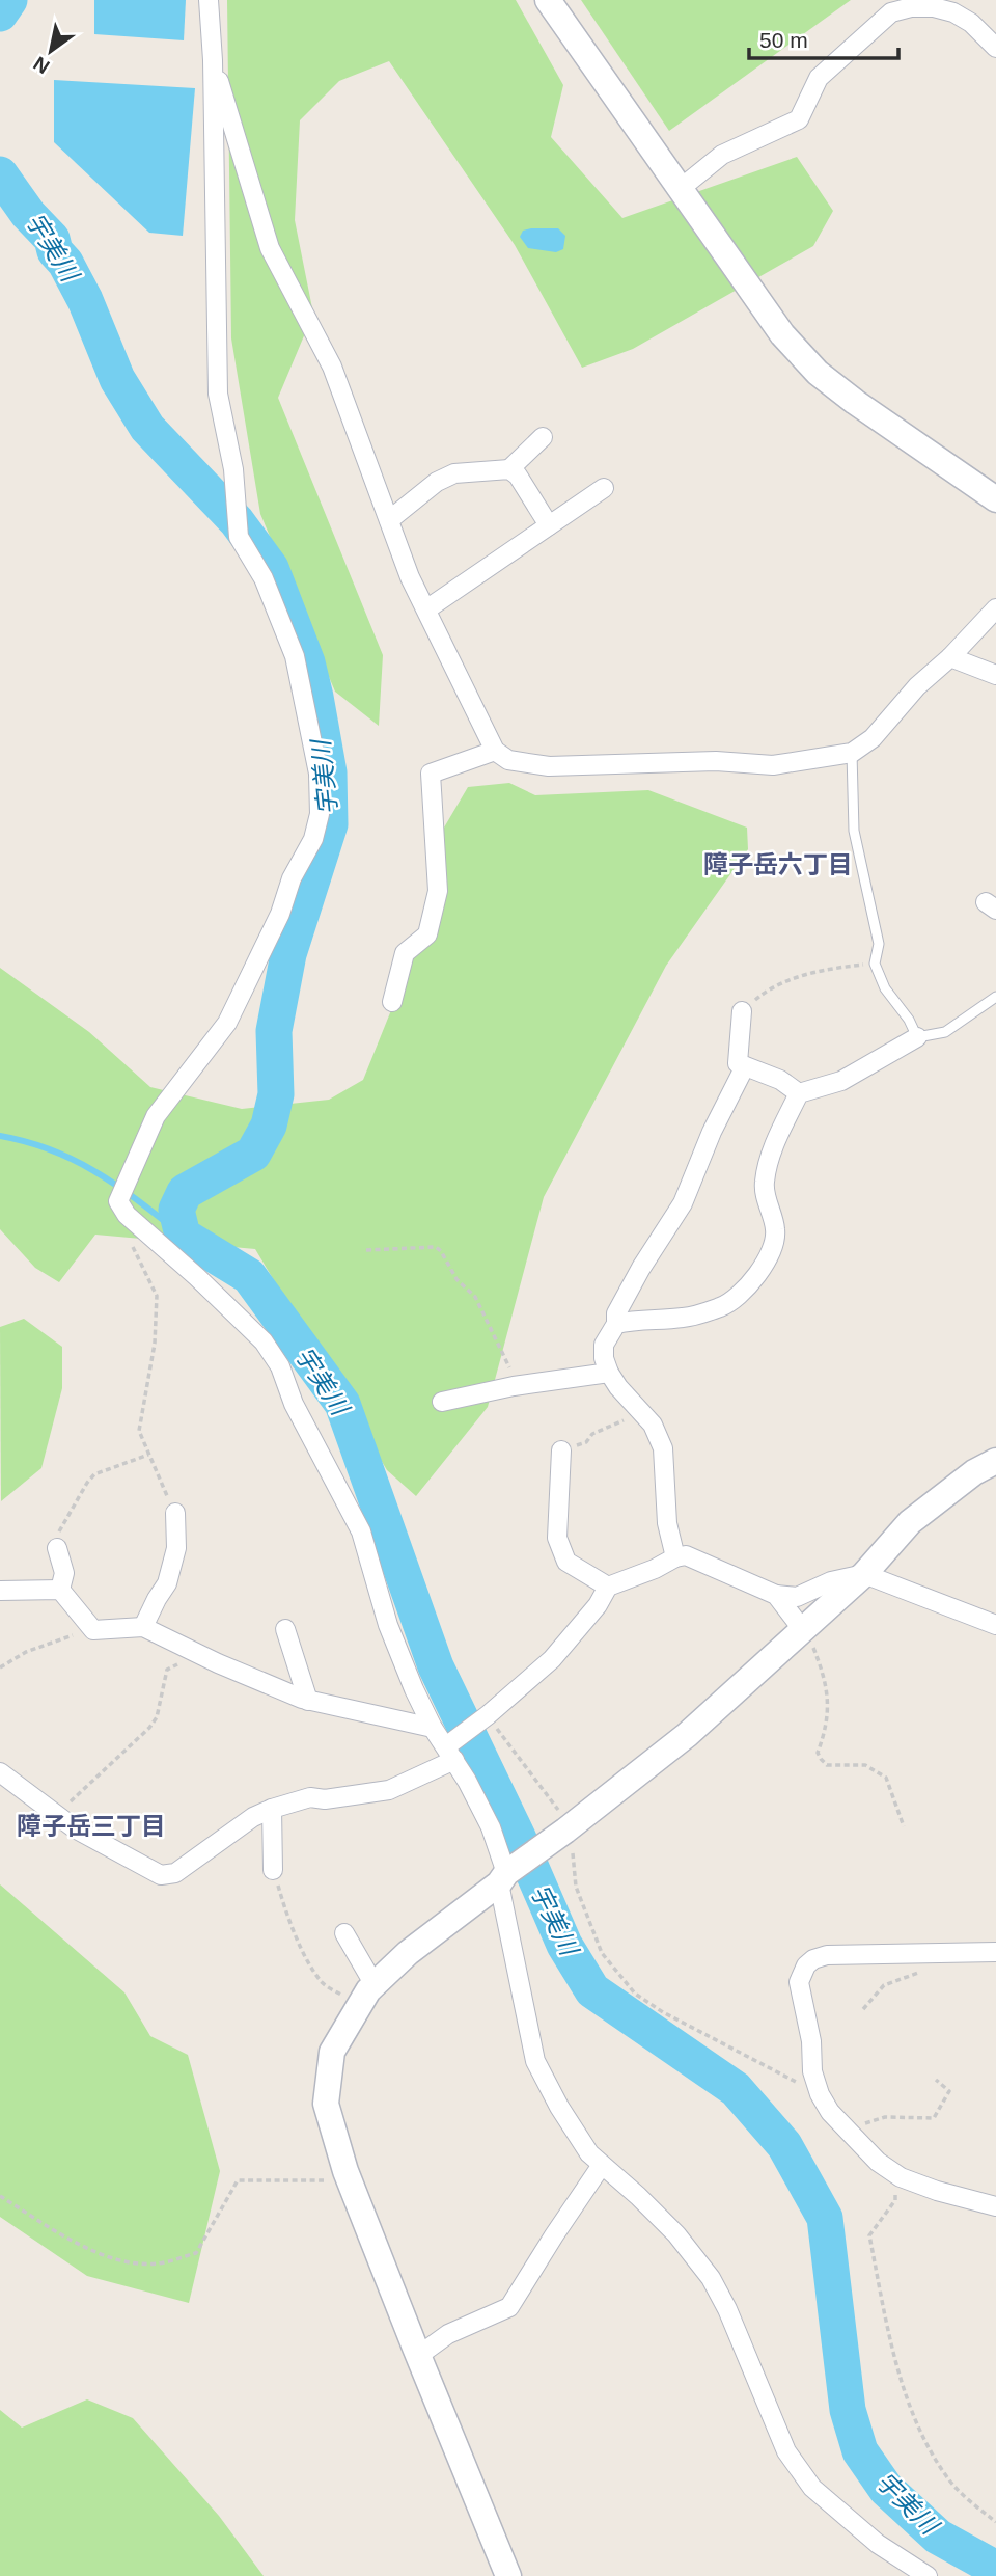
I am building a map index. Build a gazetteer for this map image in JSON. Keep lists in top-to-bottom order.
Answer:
{
  "districts": ["障子岳六丁目", "障子岳三丁目"],
  "water": ["宇美川"],
  "scale_bar": "50 m",
  "north": "bottom left"
}
